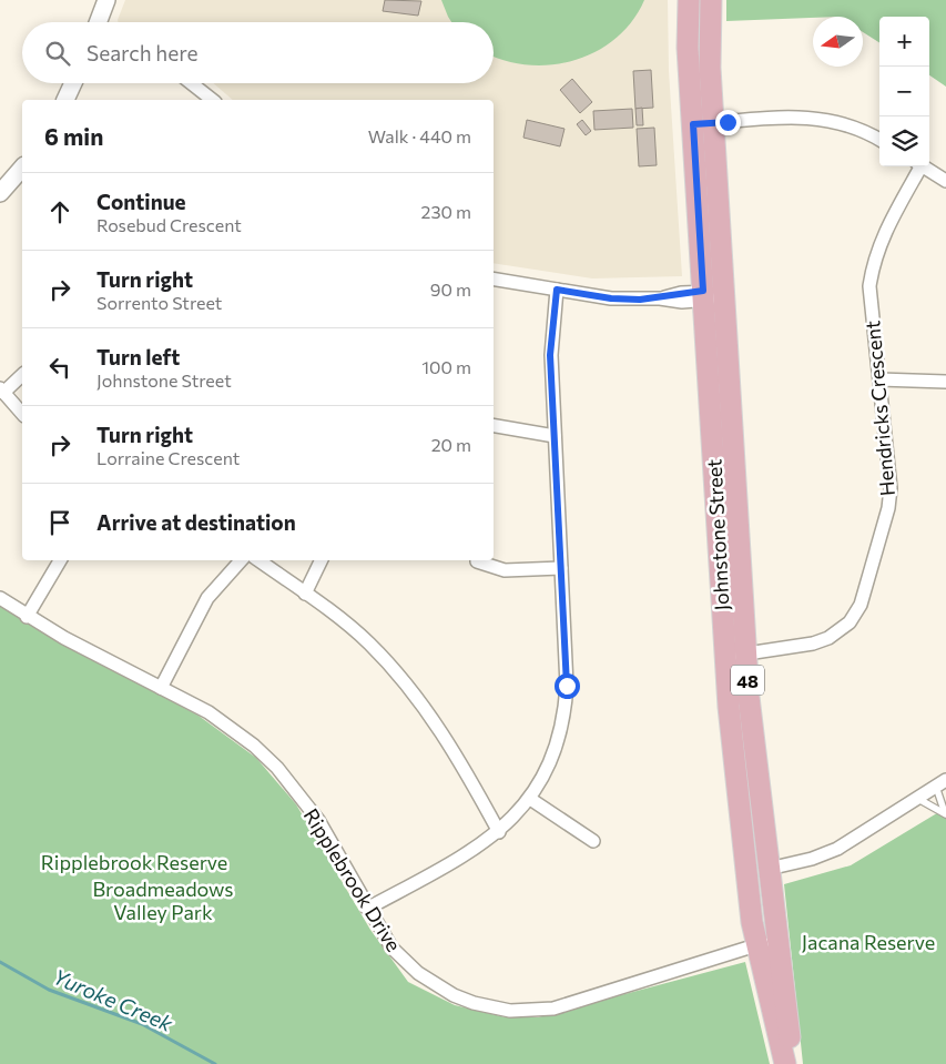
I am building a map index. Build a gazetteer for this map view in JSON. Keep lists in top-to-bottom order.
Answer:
{
  "streets": {
    "main road": ["Johnstone Street", "48"],
    "street": ["Hendricks Crescent", "Ripplebrook Drive"]
  },
  "crossings": [
    ["Hendricks Crescent", "Johnstone Street"],
    ["Johnstone Street", "Ripplebrook Drive"]
  ],
  "water": ["Yuroke Creek"],
  "parks": ["Ripplebrook Reserve", "Broadmeadows Valley Park", "Jacana Reserve"],
  "north": "left",
  "page": {
    "map_buttons": ["+", "−"],
    "search": "Search here",
    "heading": ["6 min", "Walk · 440 m"],
    "list": [
      ["Continue", "Rosebud Crescent", "230 m"],
      ["Turn right", "Sorrento Street", "90 m"],
      ["Turn left", "Johnstone Street", "100 m"],
      ["Turn right", "Lorraine Crescent", "20 m"],
      "Arrive at destination"
    ]
  }
}
